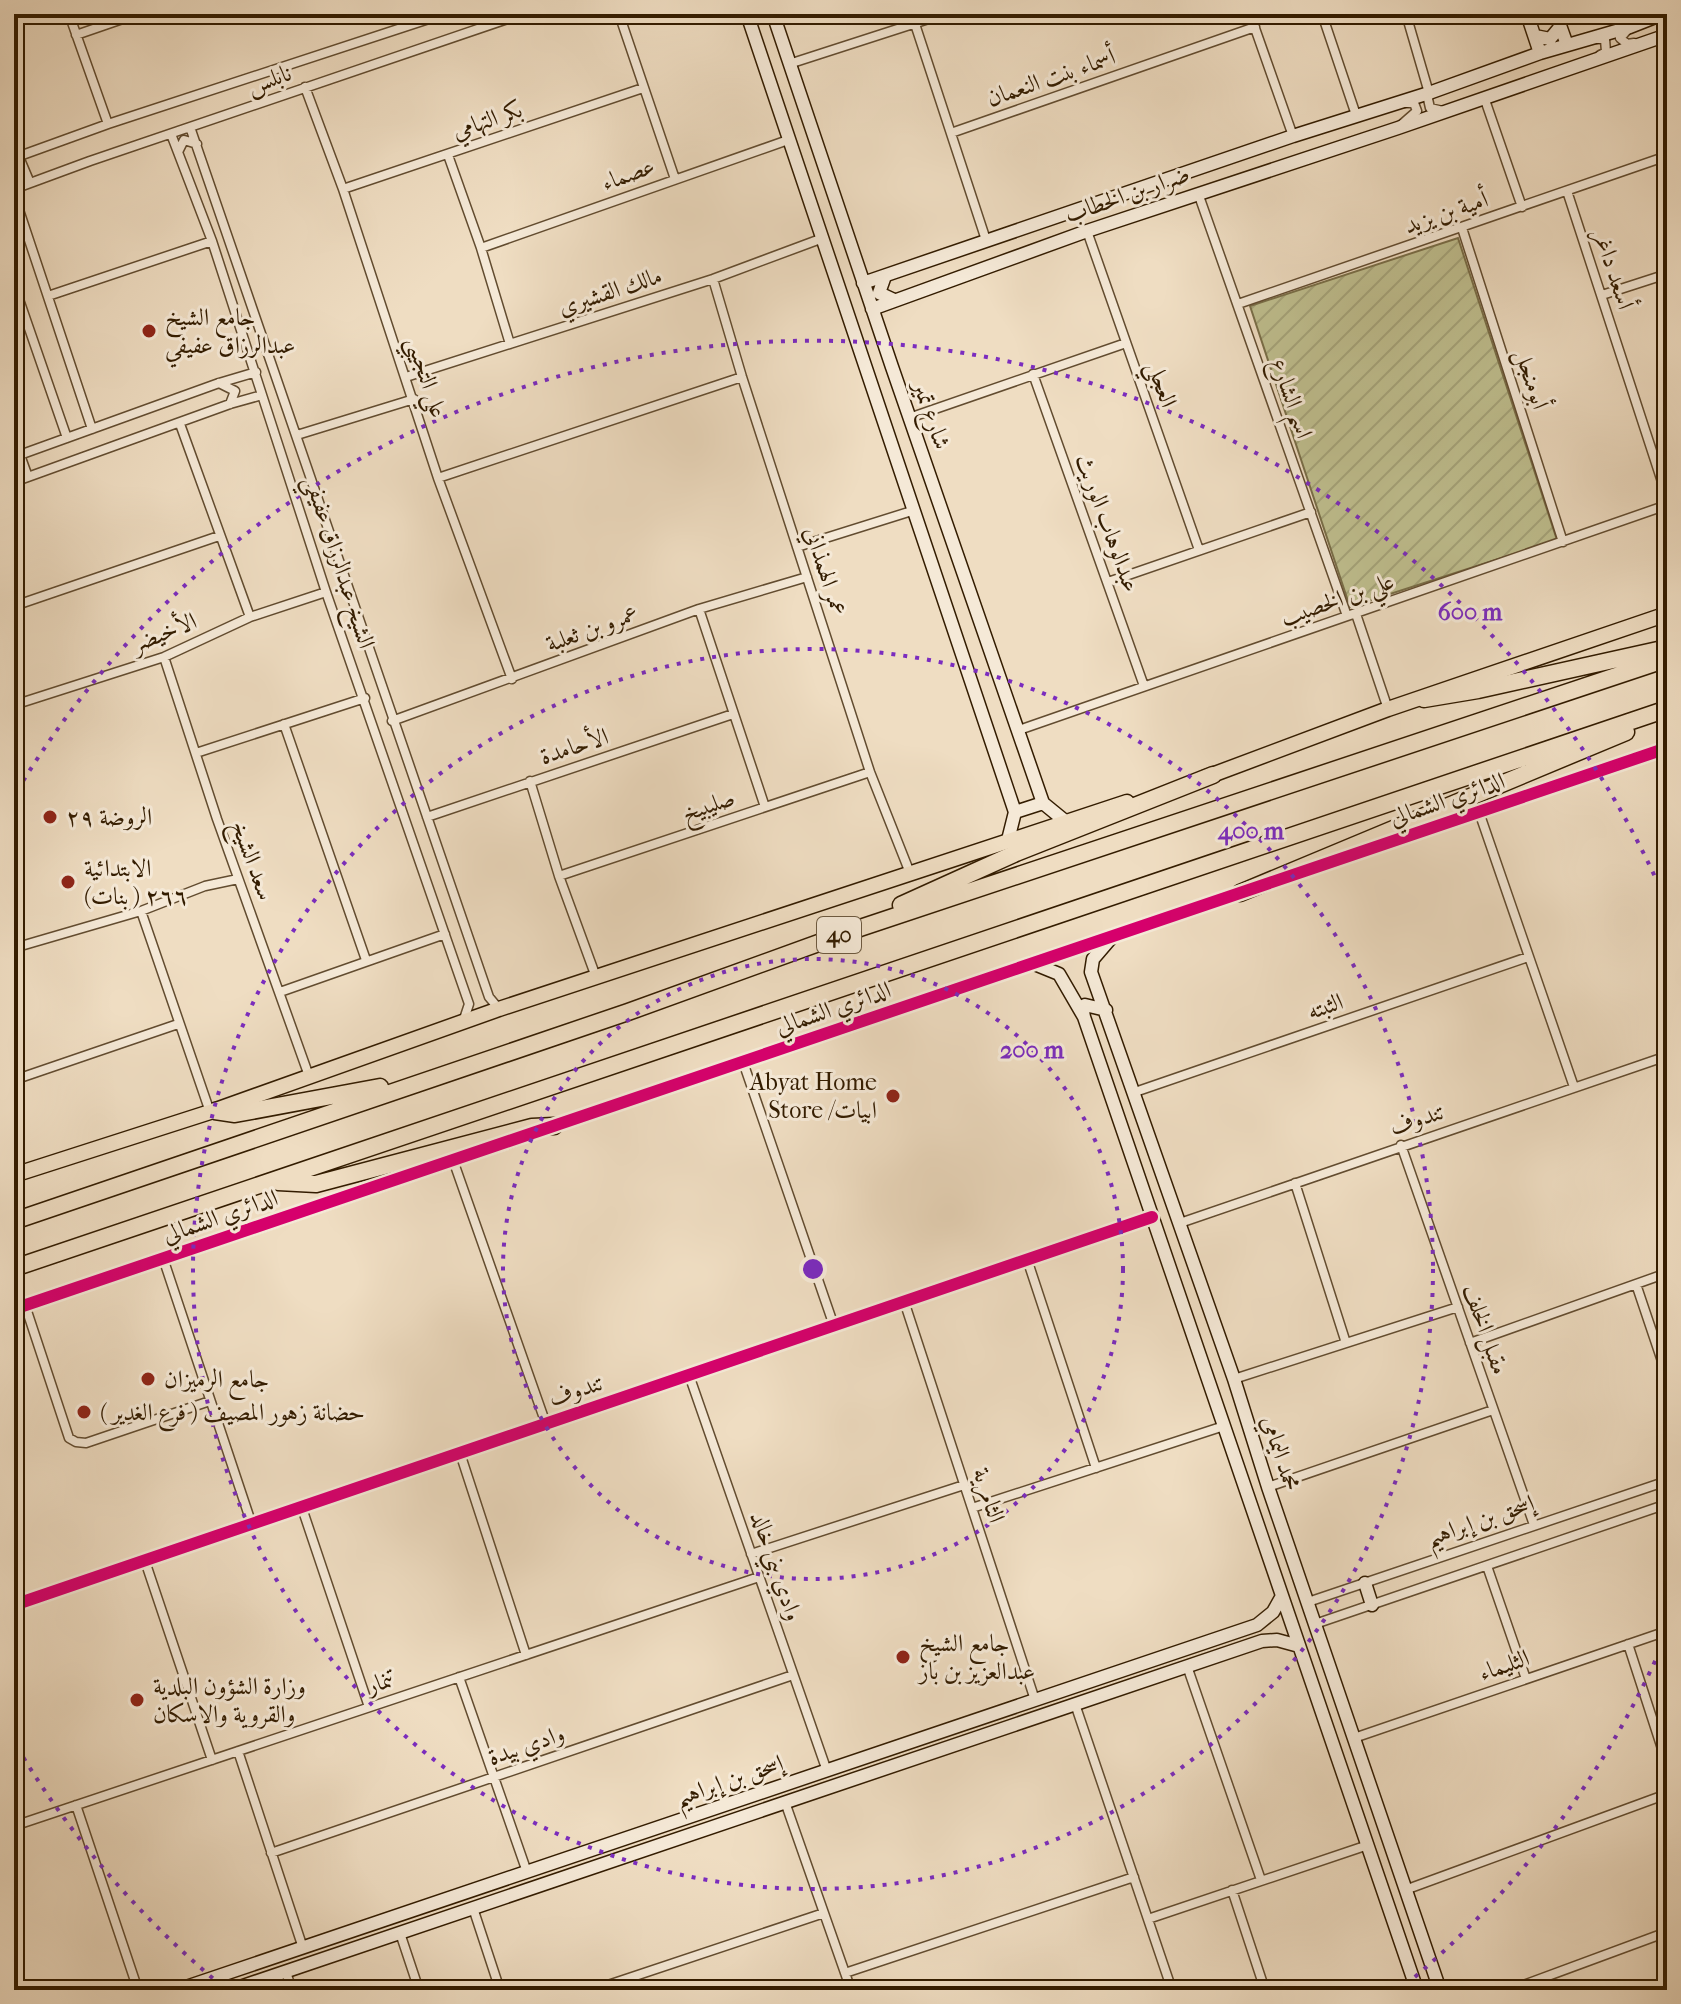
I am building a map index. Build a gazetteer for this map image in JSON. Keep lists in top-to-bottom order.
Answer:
{
  "streets": {
    "highway": ["الدائري الشمالي", "40"],
    "street": [
      "أسماء بنت النعمان",
      "نابلس",
      "بكر التهامي",
      "عصماء",
      "ضرار بن الخطاب",
      "أمية بن يزيد",
      "أسعد داغر",
      "مالك القشيري",
      "علي التجيبي",
      "أبومنجل",
      "العجلي",
      "اسم الشارع",
      "شارع تمير",
      "عبدالوهاب الوريث",
      "الشيخ عبدالرزاق عفيفي",
      "عمر الهمذاني",
      "علي بن الخصيب",
      "عمرو بن ثعلبة",
      "الأخيضر",
      "الأحامدة",
      "صليبيخ",
      "سعد الشيخ",
      "الثبته",
      "تندوف",
      "مقبل الخلف",
      "محمد اليمامي",
      "الثامرية",
      "إسحق بن إبراهيم",
      "وادي بني خالد",
      "الثليماء",
      "تنمار",
      "وادي بيدة"
    ]
  },
  "crossings": [
    ["نابلس", "علي التجيبي"],
    ["نابلس", "الشيخ عبدالرزاق عفيفي"],
    ["بكر التهامي", "علي التجيبي"],
    ["ضرار بن الخطاب", "العجلي"],
    ["ضرار بن الخطاب", "اسم الشارع"],
    ["ضرار بن الخطاب", "شارع تمير"],
    ["أمية بن يزيد", "أسعد داغر"],
    ["أمية بن يزيد", "أبومنجل"],
    ["أمية بن يزيد", "اسم الشارع"],
    ["مالك القشيري", "علي التجيبي"],
    ["مالك القشيري", "عمر الهمذاني"],
    ["علي التجيبي", "عمرو بن ثعلبة"],
    ["أبومنجل", "علي بن الخصيب"],
    ["اسم الشارع", "علي بن الخصيب"],
    ["شارع تمير", "علي بن الخصيب"],
    ["عبدالوهاب الوريث", "علي بن الخصيب"],
    ["الشيخ عبدالرزاق عفيفي", "عمرو بن ثعلبة"],
    ["الشيخ عبدالرزاق عفيفي", "الأخيضر"],
    ["الشيخ عبدالرزاق عفيفي", "الأحامدة"],
    ["عمر الهمذاني", "عمرو بن ثعلبة"],
    ["عمر الهمذاني", "صليبيخ"],
    ["الأخيضر", "سعد الشيخ"],
    ["الدائري الشمالي", "محمد اليمامي"],
    ["الثبته", "محمد اليمامي"],
    ["تندوف", "مقبل الخلف"],
    ["تندوف", "محمد اليمامي"],
    ["تندوف", "الثامرية"],
    ["تندوف", "وادي بني خالد"],
    ["مقبل الخلف", "إسحق بن إبراهيم"],
    ["محمد اليمامي", "إسحق بن إبراهيم"],
    ["محمد اليمامي", "الثليماء"],
    ["الثامرية", "إسحق بن إبراهيم"],
    ["إسحق بن إبراهيم", "وادي بني خالد"],
    ["وادي بني خالد", "تنمار"],
    ["وادي بني خالد", "وادي بيدة"]
  ],
  "places": [
    "جامع الشيخ عبدالرزاق عفيفي",
    "الروضة ٢٩",
    "الابتدائية ٢٦٦ ( بنات)",
    "Abyat Home Store /ابيات",
    "جامع الرميزان",
    "حضانة زهور المصيف ( فرع الغدير )",
    "جامع الشيخ عبدالعزيز بن باز",
    "وزارة الشؤون البلدية والقروية والاسكان"
  ],
  "rings": ["600 m", "400 m", "200 m"]
}
